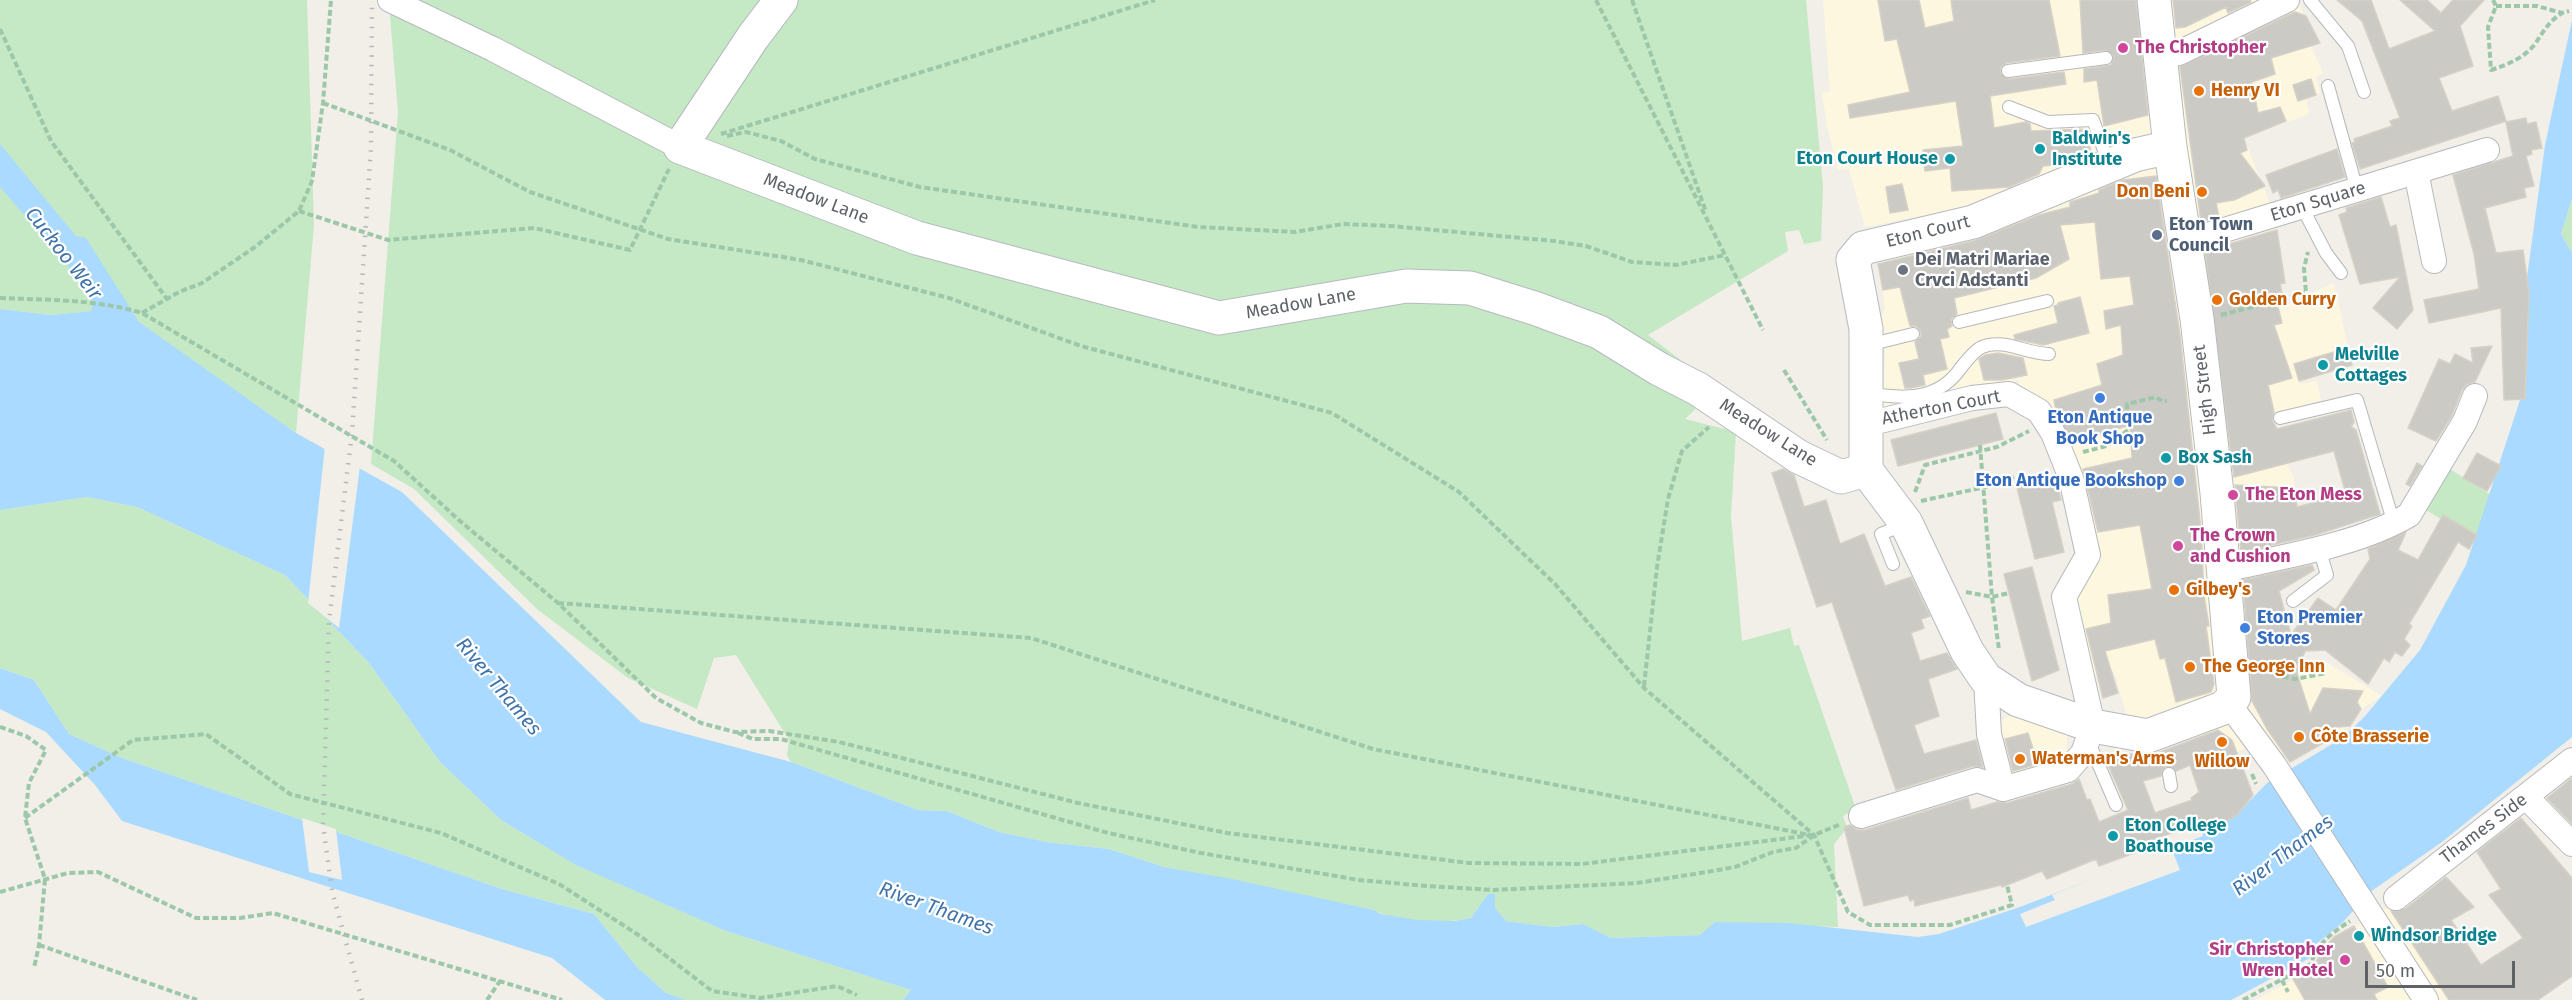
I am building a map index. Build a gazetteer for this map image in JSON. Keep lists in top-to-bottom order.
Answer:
{
  "streets": {
    "street": [
      "Meadow Lane",
      "Eton Square",
      "Eton Court",
      "High Street",
      "Atherton Court",
      "Thames Side"
    ]
  },
  "crossings": [
    ["Meadow Lane", "Eton Court"],
    ["Eton Square", "High Street"],
    ["Eton Court", "High Street"],
    ["Eton Court", "Atherton Court"]
  ],
  "water": ["Cuckoo Weir", "River Thames"],
  "places": [
    "The Christopher",
    "Henry VI",
    "Baldwin's Institute",
    "Eton Court House",
    "Don Beni",
    "Eton Town Council",
    "Dei Matri Mariae Crvci Adstanti",
    "Golden Curry",
    "Melville Cottages",
    "Eton Antique Book Shop",
    "Box Sash",
    "Eton Antique Bookshop",
    "The Eton Mess",
    "The Crown and Cushion",
    "Gilbey's",
    "Eton Premier Stores",
    "The George Inn",
    "Côte Brasserie",
    "Willow",
    "Waterman's Arms",
    "Eton College Boathouse",
    "Windsor Bridge",
    "Sir Christopher Wren Hotel"
  ],
  "scale_bar": "50 m"
}
